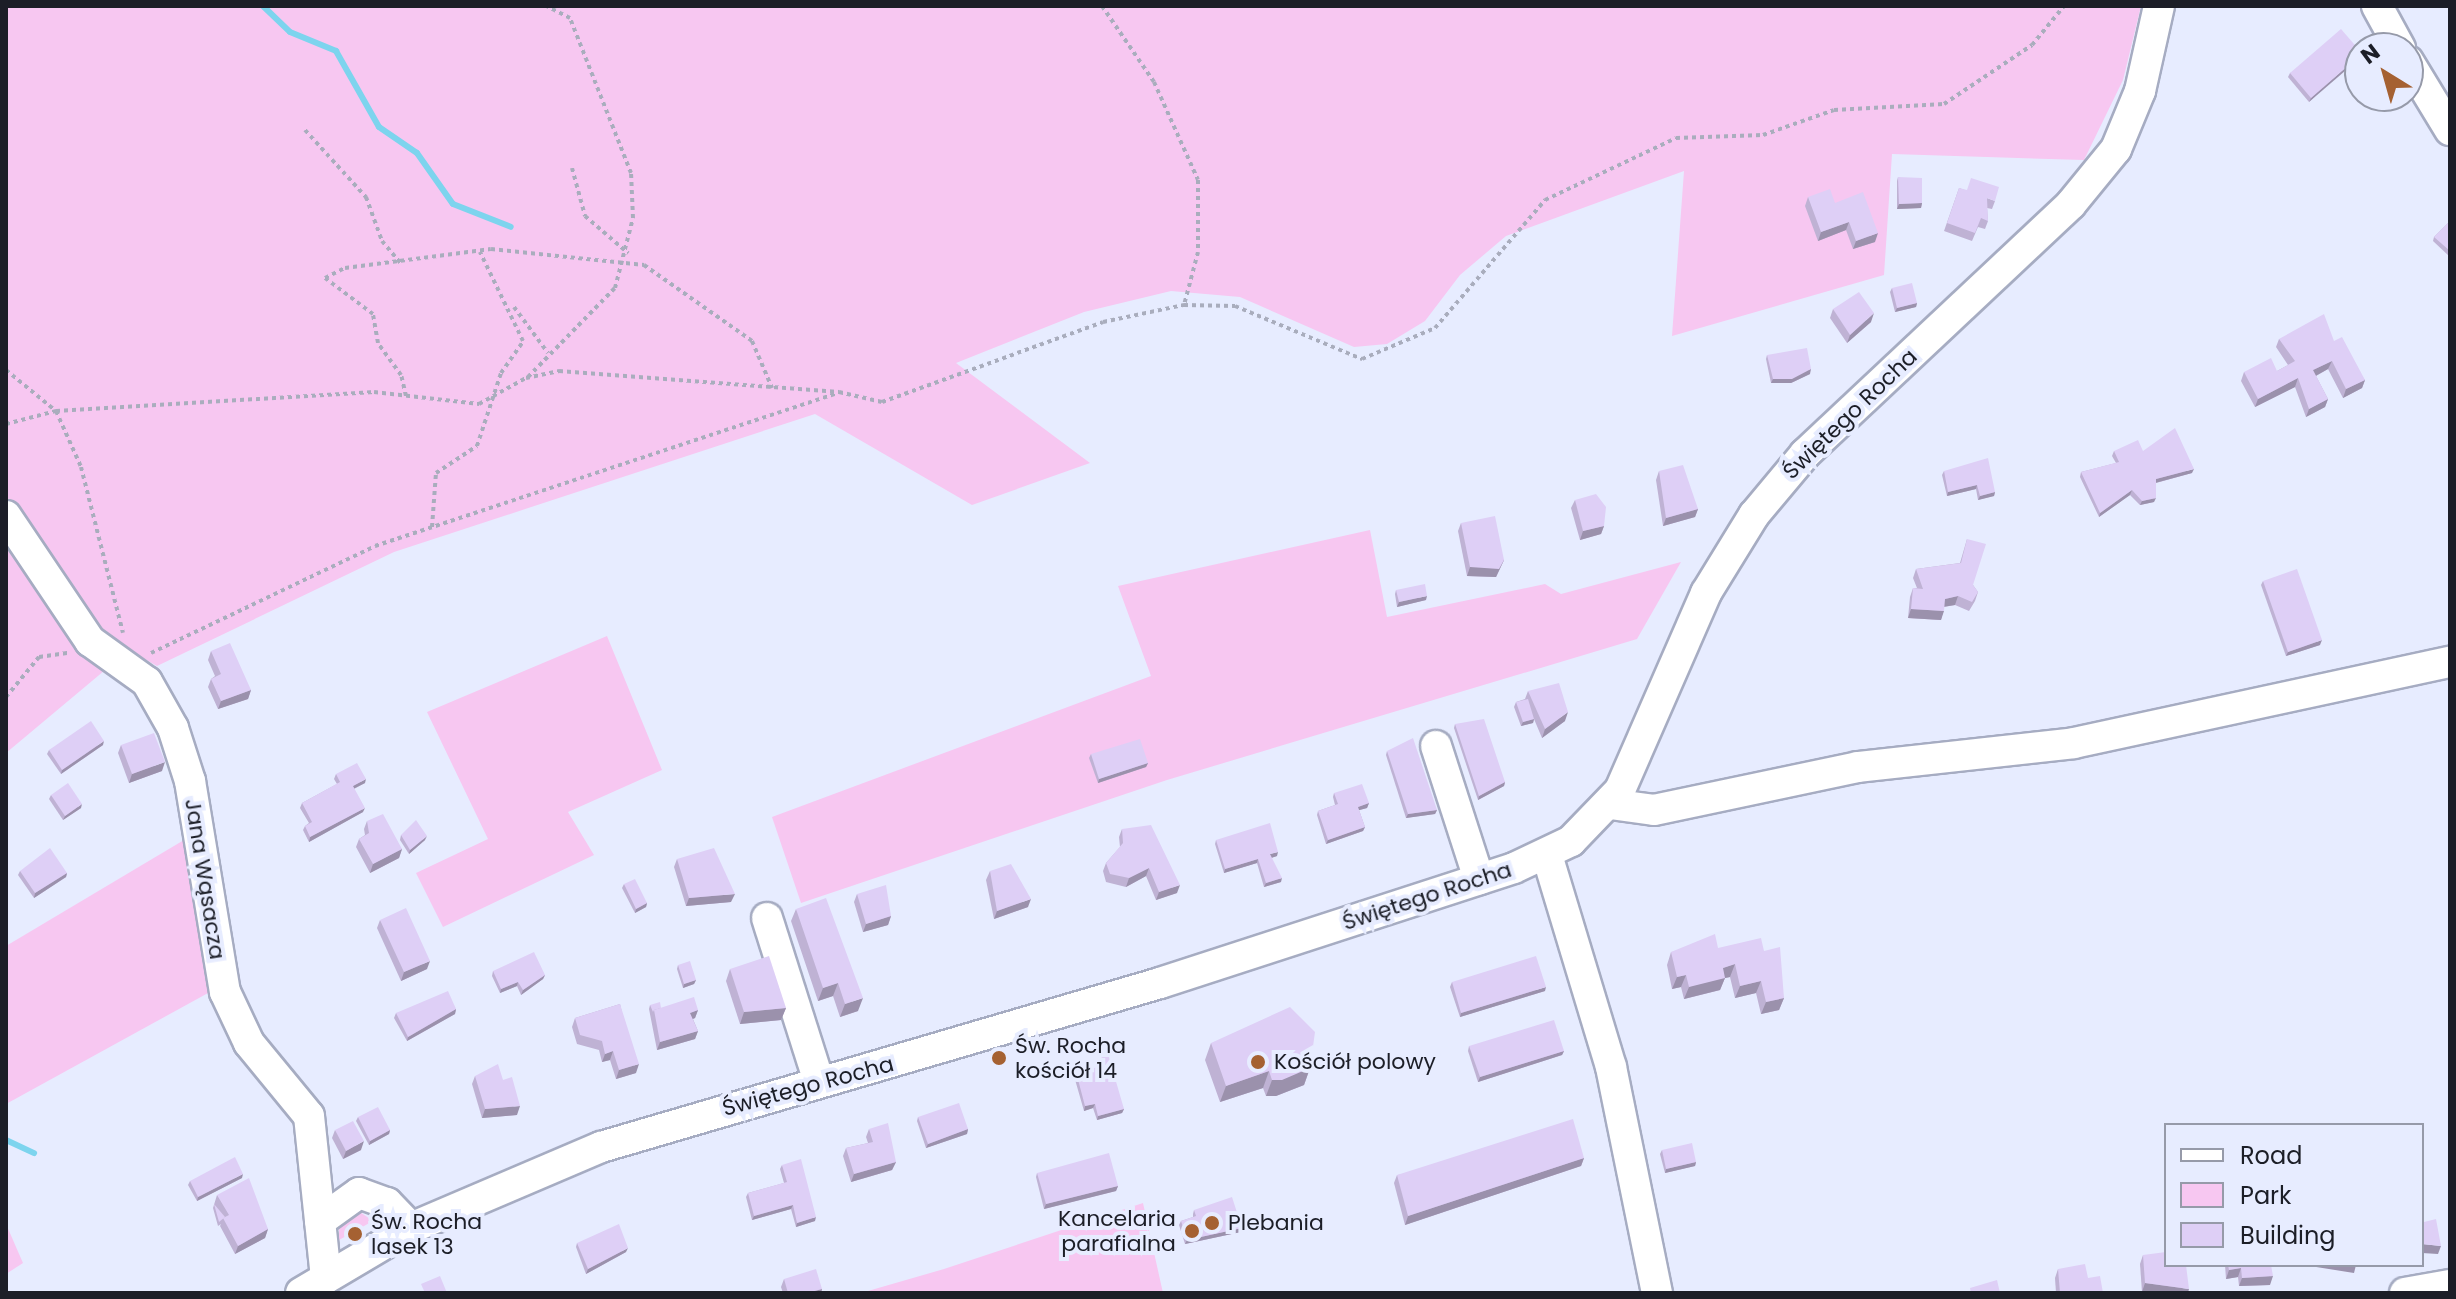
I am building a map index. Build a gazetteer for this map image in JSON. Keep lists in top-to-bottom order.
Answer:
{
  "streets": {
    "street": ["Świętego Rocha", "Jana Wąsacza"]
  },
  "crossings": [
    ["Świętego Rocha", "Jana Wąsacza"]
  ],
  "places": [
    "Św. Rocha kościół 14",
    "Kościół polowy",
    "Plebania",
    "Kancelaria parafialna",
    "Św. Rocha lasek 13"
  ],
  "legend": ["Road", "Park", "Building"],
  "north": "top left"
}
